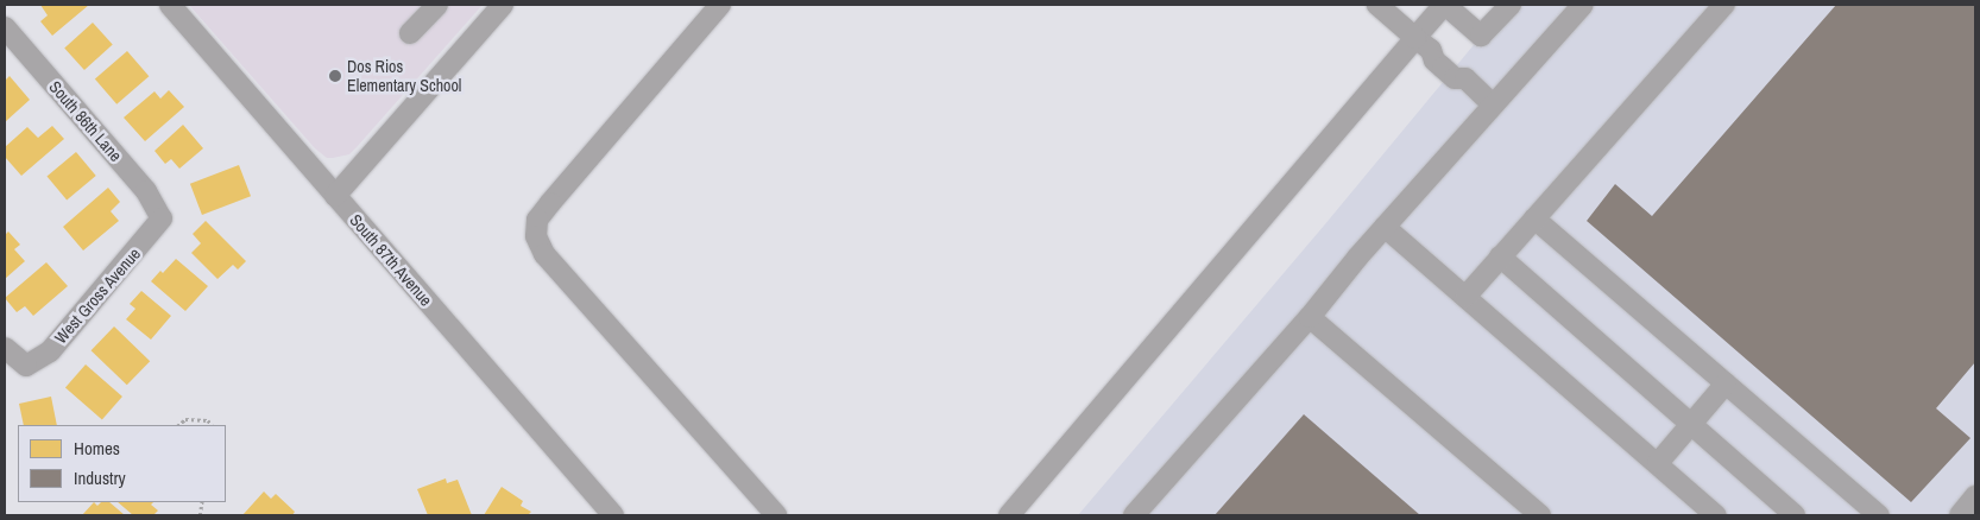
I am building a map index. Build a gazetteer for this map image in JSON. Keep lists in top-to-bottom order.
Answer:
{
  "streets": {
    "street": ["South 86th Lane", "South 87th Avenue", "West Gross Avenue"]
  },
  "crossings": [
    ["South 86th Lane", "West Gross Avenue"]
  ],
  "places": ["Dos Rios Elementary School"],
  "legend": ["Homes", "Industry"]
}
